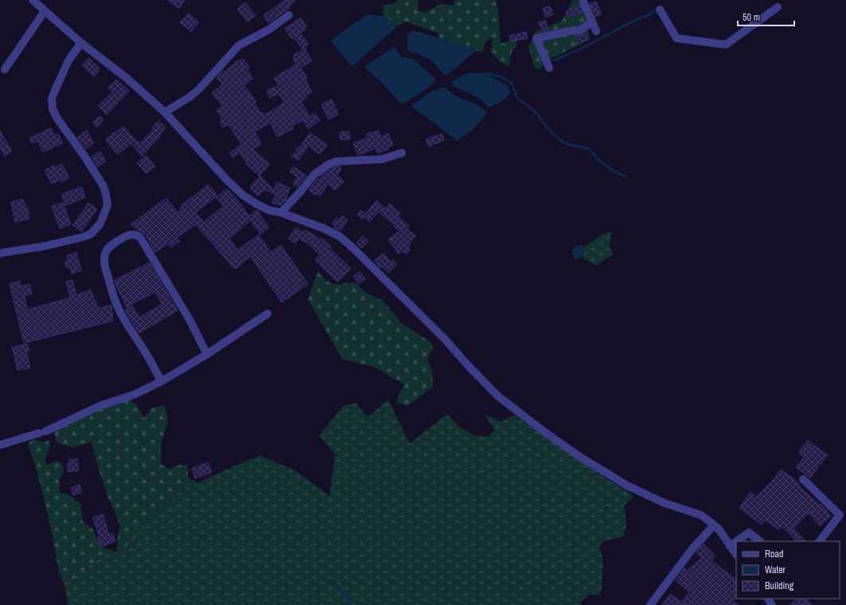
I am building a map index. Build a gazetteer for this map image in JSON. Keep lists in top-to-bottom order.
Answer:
{
  "legend": ["Road", "Water", "Building"],
  "scale_bar": "50 m"
}
